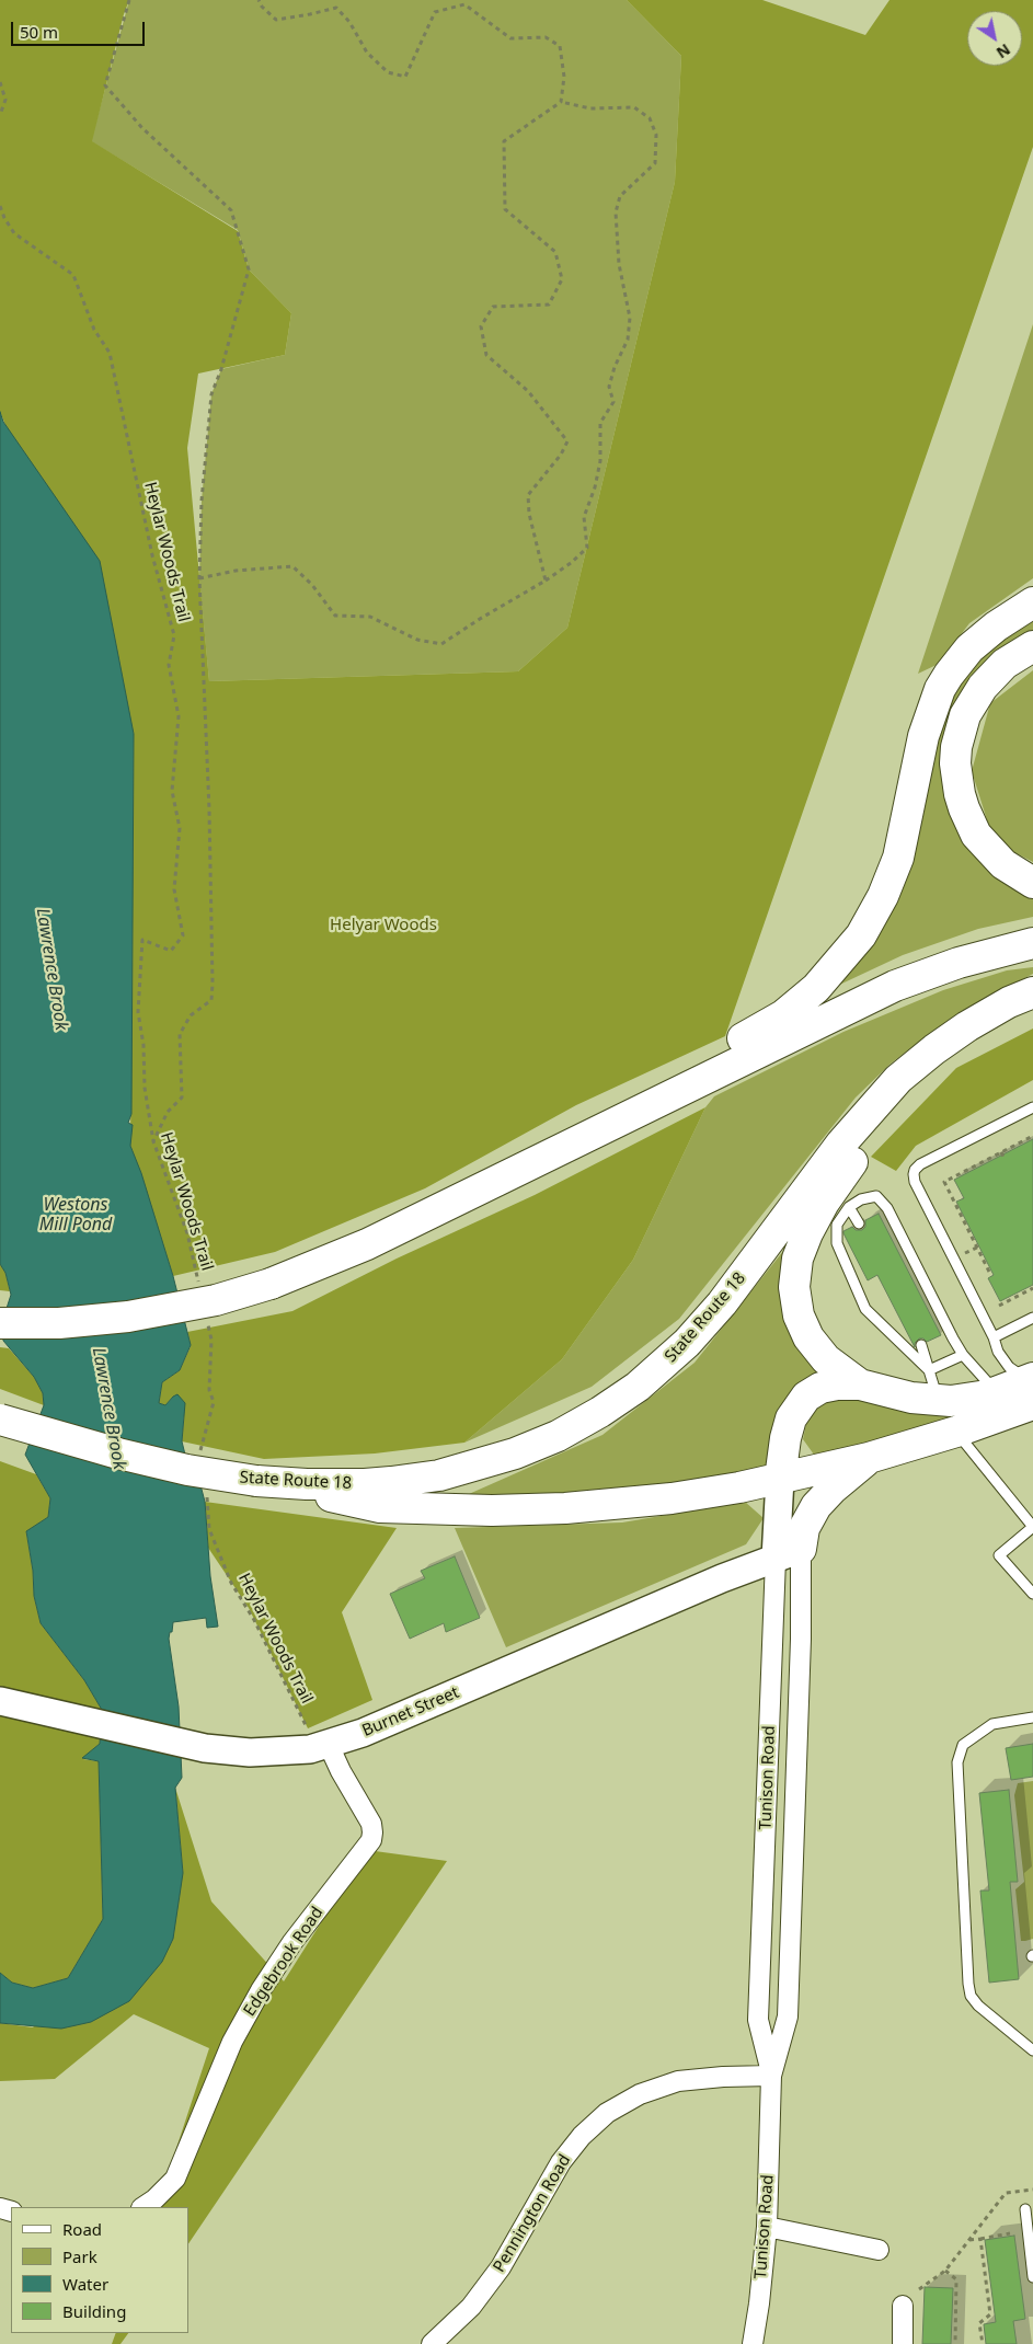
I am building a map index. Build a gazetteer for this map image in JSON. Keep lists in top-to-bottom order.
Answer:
{
  "streets": {
    "highway": ["State Route 18"],
    "street": [
      "Burnet Street",
      "Tunison Road",
      "Edgebrook Road",
      "Pennington Road"
    ],
    "path": ["Heylar Woods Trail"]
  },
  "crossings": [
    ["Heylar Woods Trail", "Burnet Street"],
    ["Heylar Woods Trail", "Edgebrook Road"],
    ["Burnet Street", "Tunison Road"],
    ["Burnet Street", "Edgebrook Road"],
    ["Tunison Road", "Pennington Road"]
  ],
  "water": ["Lawrence Brook", "Westons Mill Pond"],
  "parks": ["Helyar Woods"],
  "legend": [
    "Road",
    "Park",
    "Water",
    "Building"
  ],
  "scale_bar": "50 m",
  "north": "bottom right"
}
